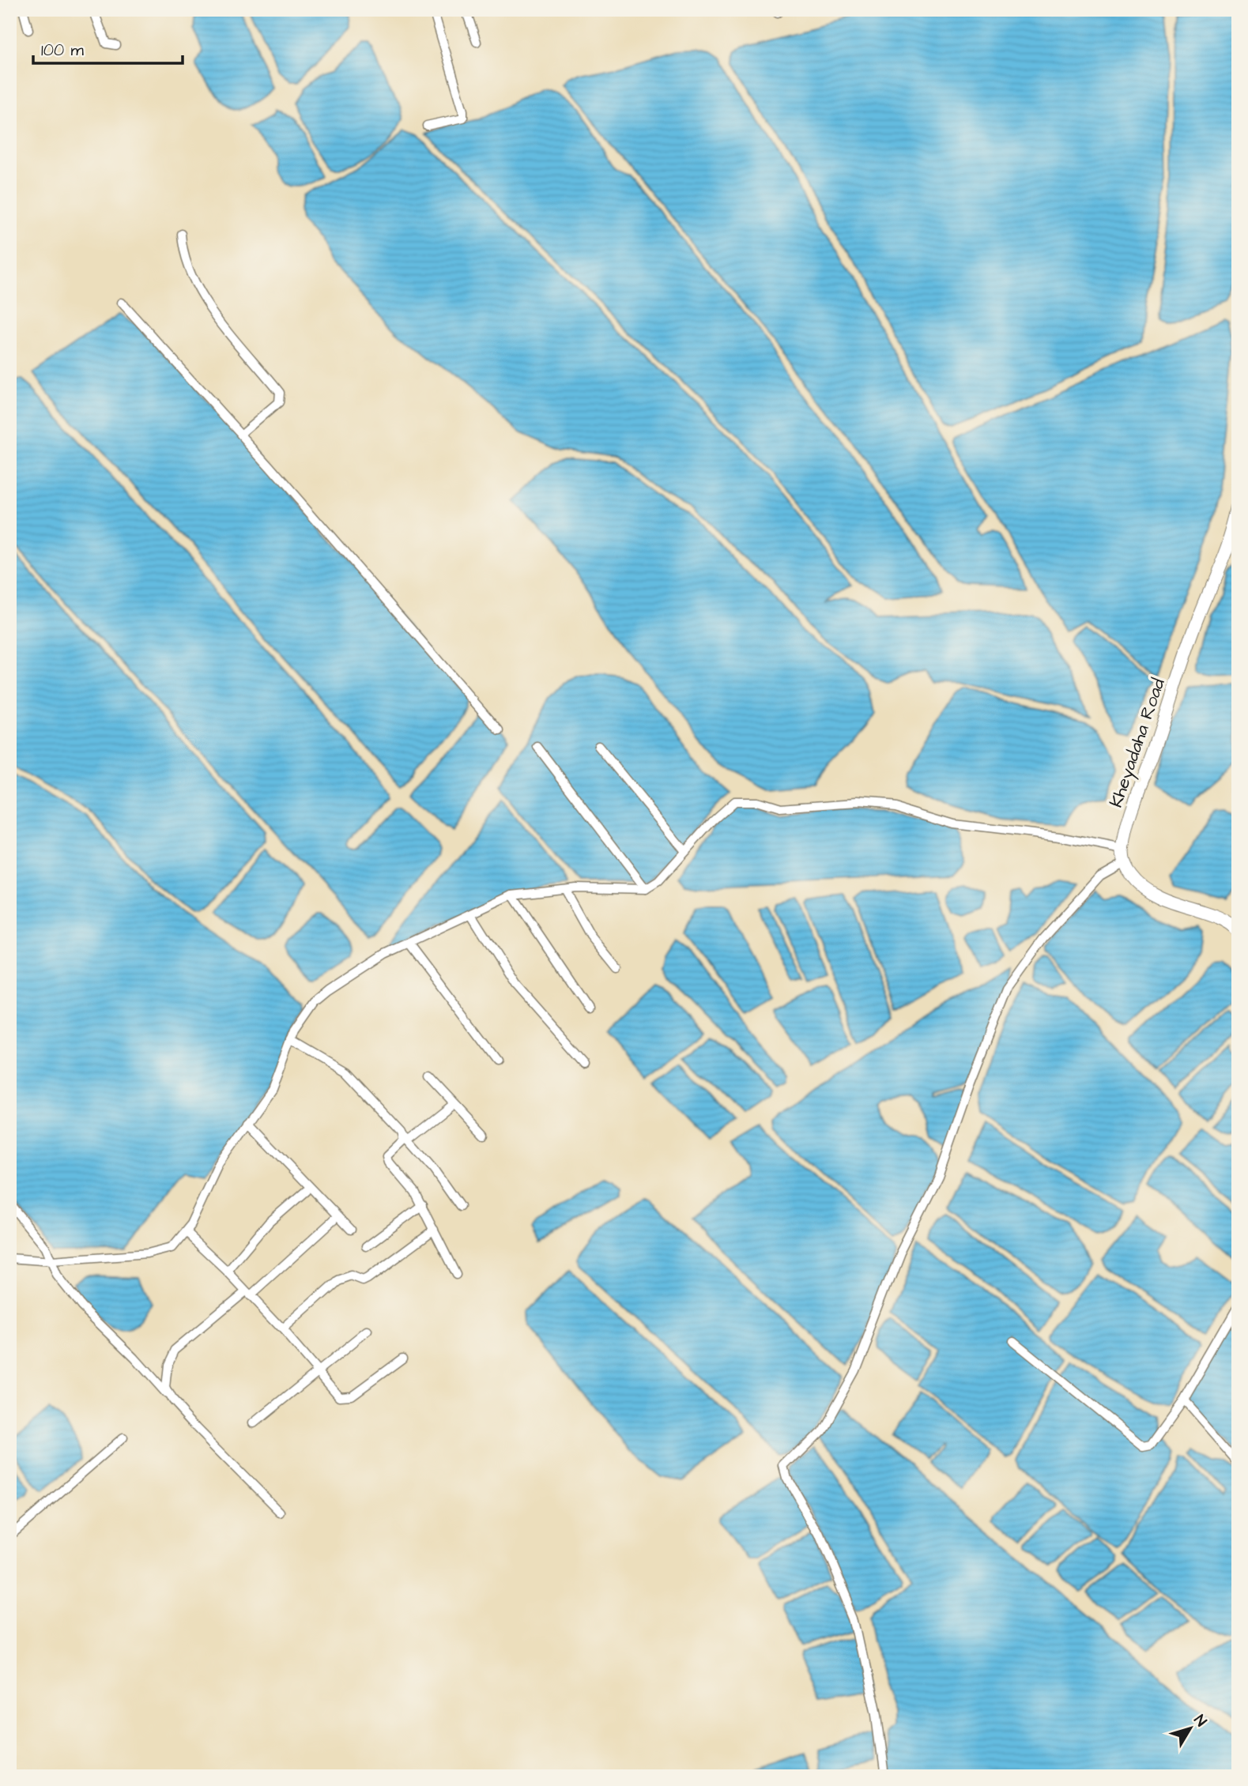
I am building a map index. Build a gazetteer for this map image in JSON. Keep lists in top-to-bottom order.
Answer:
{
  "streets": {
    "main road": ["Kheyadaha Road"]
  },
  "scale_bar": "100 m",
  "north": "top right"
}
